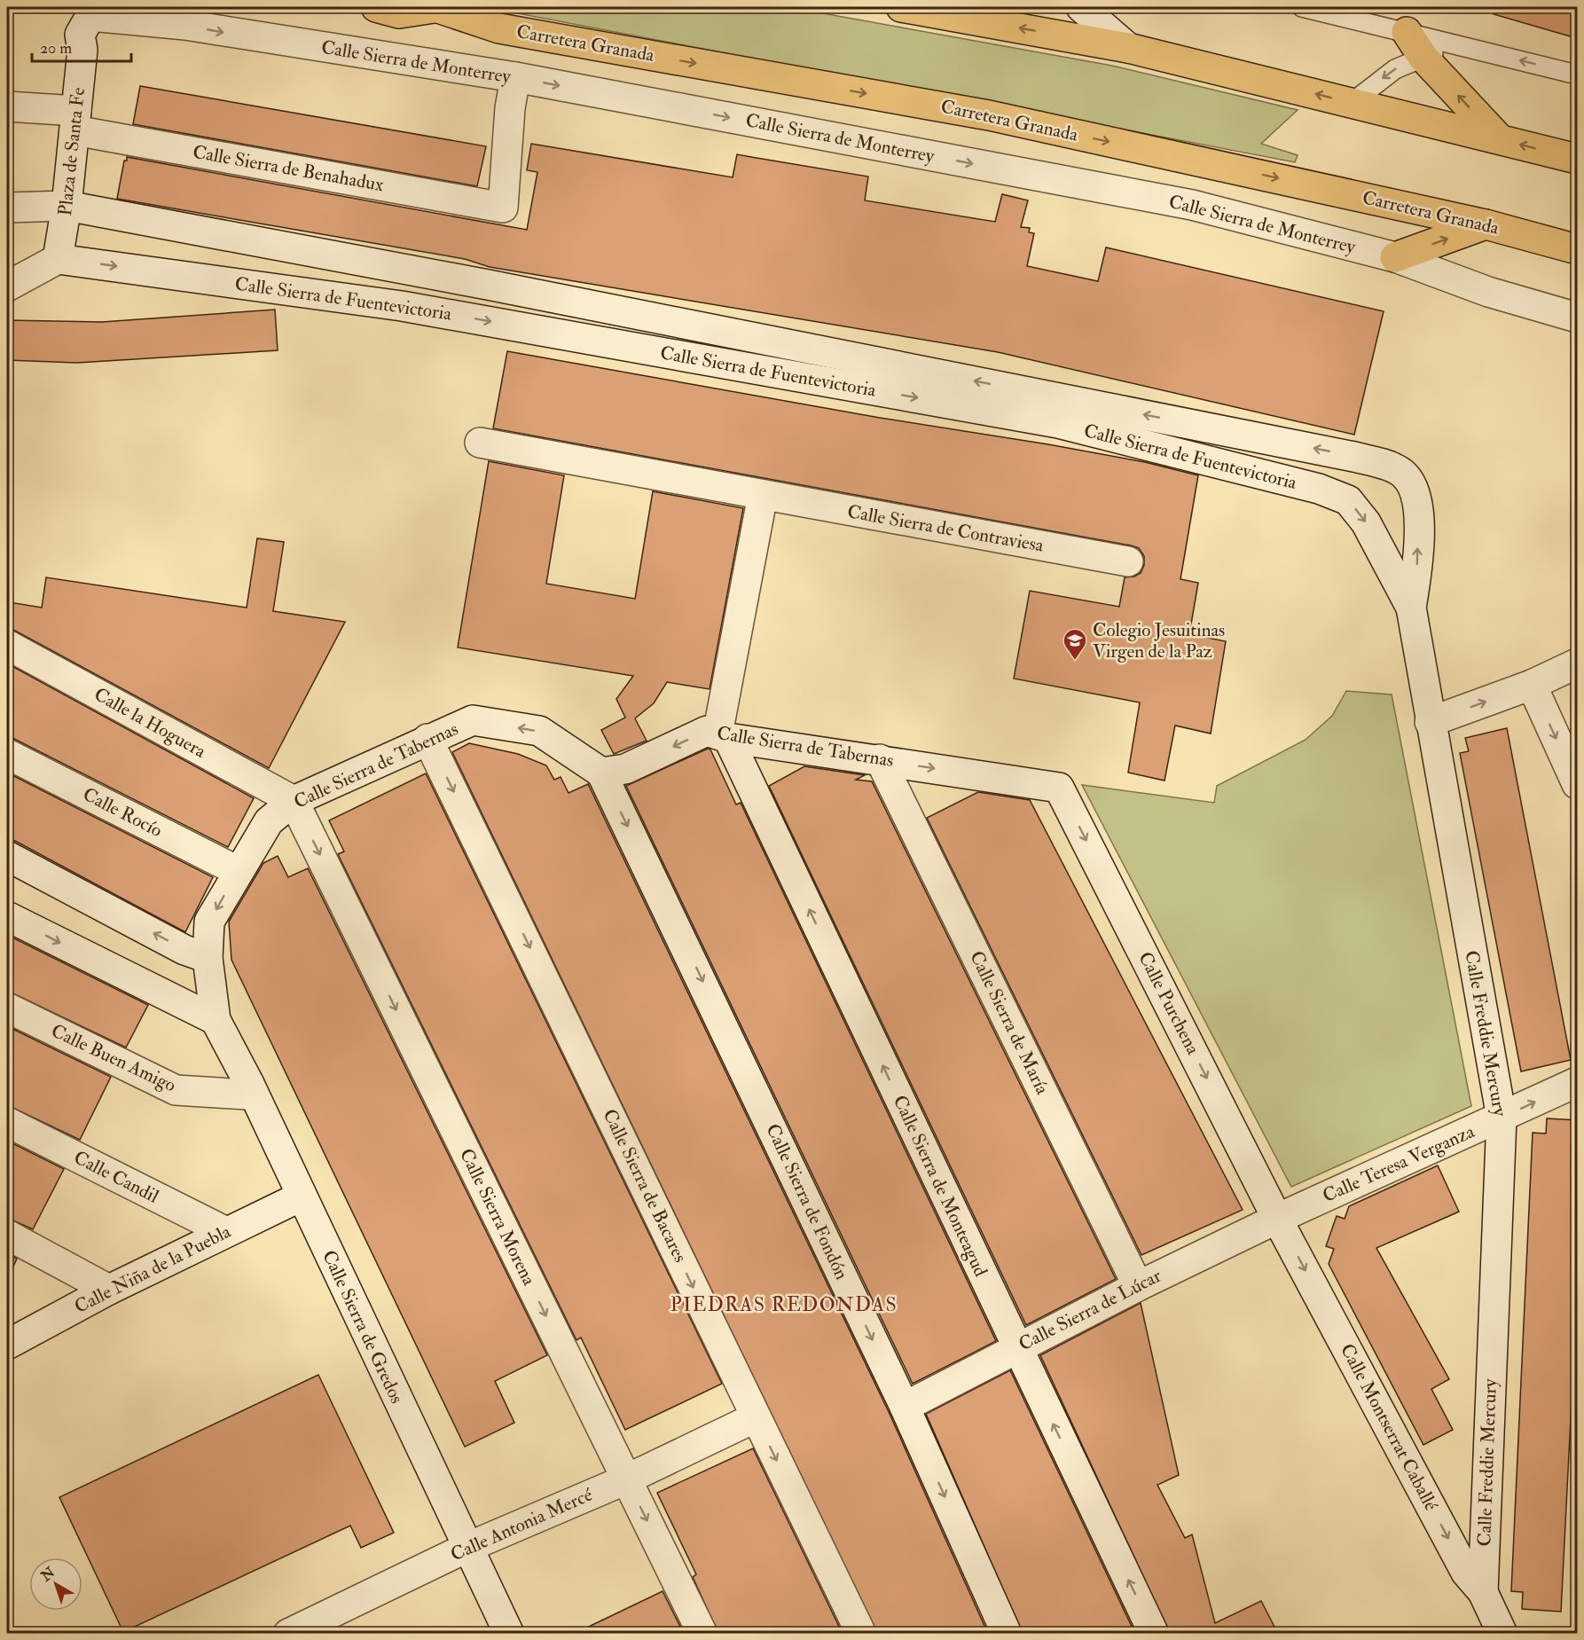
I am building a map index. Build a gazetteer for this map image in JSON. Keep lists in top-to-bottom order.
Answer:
{
  "streets": {
    "main road": ["Carretera Granada"],
    "street": [
      "Calle Sierra de Monterrey",
      "Plaza de Santa Fe",
      "Calle Sierra de Benahadux",
      "Calle Sierra de Fuentevictoria",
      "Calle Sierra de Contraviesa",
      "Calle la Hoguera",
      "Calle Sierra de Tabernas",
      "Calle Rocío",
      "Calle Purchena",
      "Calle Sierra de María",
      "Calle Freddie Mercury",
      "Calle Buen Amigo",
      "Calle Teresa Verganza",
      "Calle Candil",
      "Calle Sierra de Bacares",
      "Calle Sierra de Monteagud",
      "Calle Sierra de Fondón",
      "Calle Sierra Morena",
      "Calle Niña de la Puebla",
      "Calle Sierra de Lúcar",
      "Calle Sierra de Gredos",
      "Calle Montserrat Caballé",
      "Calle Antonia Mercé"
    ]
  },
  "crossings": [
    ["Calle Sierra de Monterrey", "Plaza de Santa Fe"],
    ["Calle Sierra de Monterrey", "Calle Sierra de Benahadux"],
    ["Plaza de Santa Fe", "Calle Sierra de Benahadux"],
    ["Plaza de Santa Fe", "Calle Sierra de Fuentevictoria"],
    ["Calle Sierra de Fuentevictoria", "Calle Freddie Mercury"],
    ["Calle la Hoguera", "Calle Sierra de Tabernas"],
    ["Calle la Hoguera", "Calle Sierra Morena"],
    ["Calle Sierra de Tabernas", "Calle Rocío"],
    ["Calle Sierra de Tabernas", "Calle Purchena"],
    ["Calle Sierra de Tabernas", "Calle Sierra de María"],
    ["Calle Sierra de Tabernas", "Calle Sierra de Bacares"],
    ["Calle Sierra de Tabernas", "Calle Sierra de Monteagud"],
    ["Calle Sierra de Tabernas", "Calle Sierra de Fondón"],
    ["Calle Sierra de Tabernas", "Calle Sierra Morena"],
    ["Calle Sierra de Tabernas", "Calle Sierra de Gredos"],
    ["Calle Purchena", "Calle Teresa Verganza"],
    ["Calle Purchena", "Calle Sierra de Lúcar"],
    ["Calle Purchena", "Calle Montserrat Caballé"],
    ["Calle Sierra de María", "Calle Sierra de Lúcar"],
    ["Calle Freddie Mercury", "Calle Teresa Verganza"],
    ["Calle Freddie Mercury", "Calle Montserrat Caballé"],
    ["Calle Buen Amigo", "Calle Sierra de Gredos"],
    ["Calle Teresa Verganza", "Calle Sierra de Lúcar"],
    ["Calle Teresa Verganza", "Calle Montserrat Caballé"],
    ["Calle Candil", "Calle Niña de la Puebla"],
    ["Calle Sierra de Bacares", "Calle Antonia Mercé"],
    ["Calle Sierra de Monteagud", "Calle Sierra de Lúcar"],
    ["Calle Sierra de Fondón", "Calle Sierra de Lúcar"],
    ["Calle Sierra Morena", "Calle Antonia Mercé"],
    ["Calle Niña de la Puebla", "Calle Sierra de Gredos"],
    ["Calle Sierra de Lúcar", "Calle Montserrat Caballé"],
    ["Calle Sierra de Gredos", "Calle Antonia Mercé"]
  ],
  "one_way": [
    "Calle Purchena",
    "Calle Sierra de Bacares",
    "Calle Sierra de Monteagud",
    "Calle Sierra de Fondón",
    "Calle Sierra Morena",
    "Calle Montserrat Caballé"
  ],
  "districts": ["PIEDRAS REDONDAS"],
  "places": {
    "school or university": ["Colegio Jesuitinas Virgen de la Paz"]
  },
  "scale_bar": "20 m",
  "north": "top left"
}
